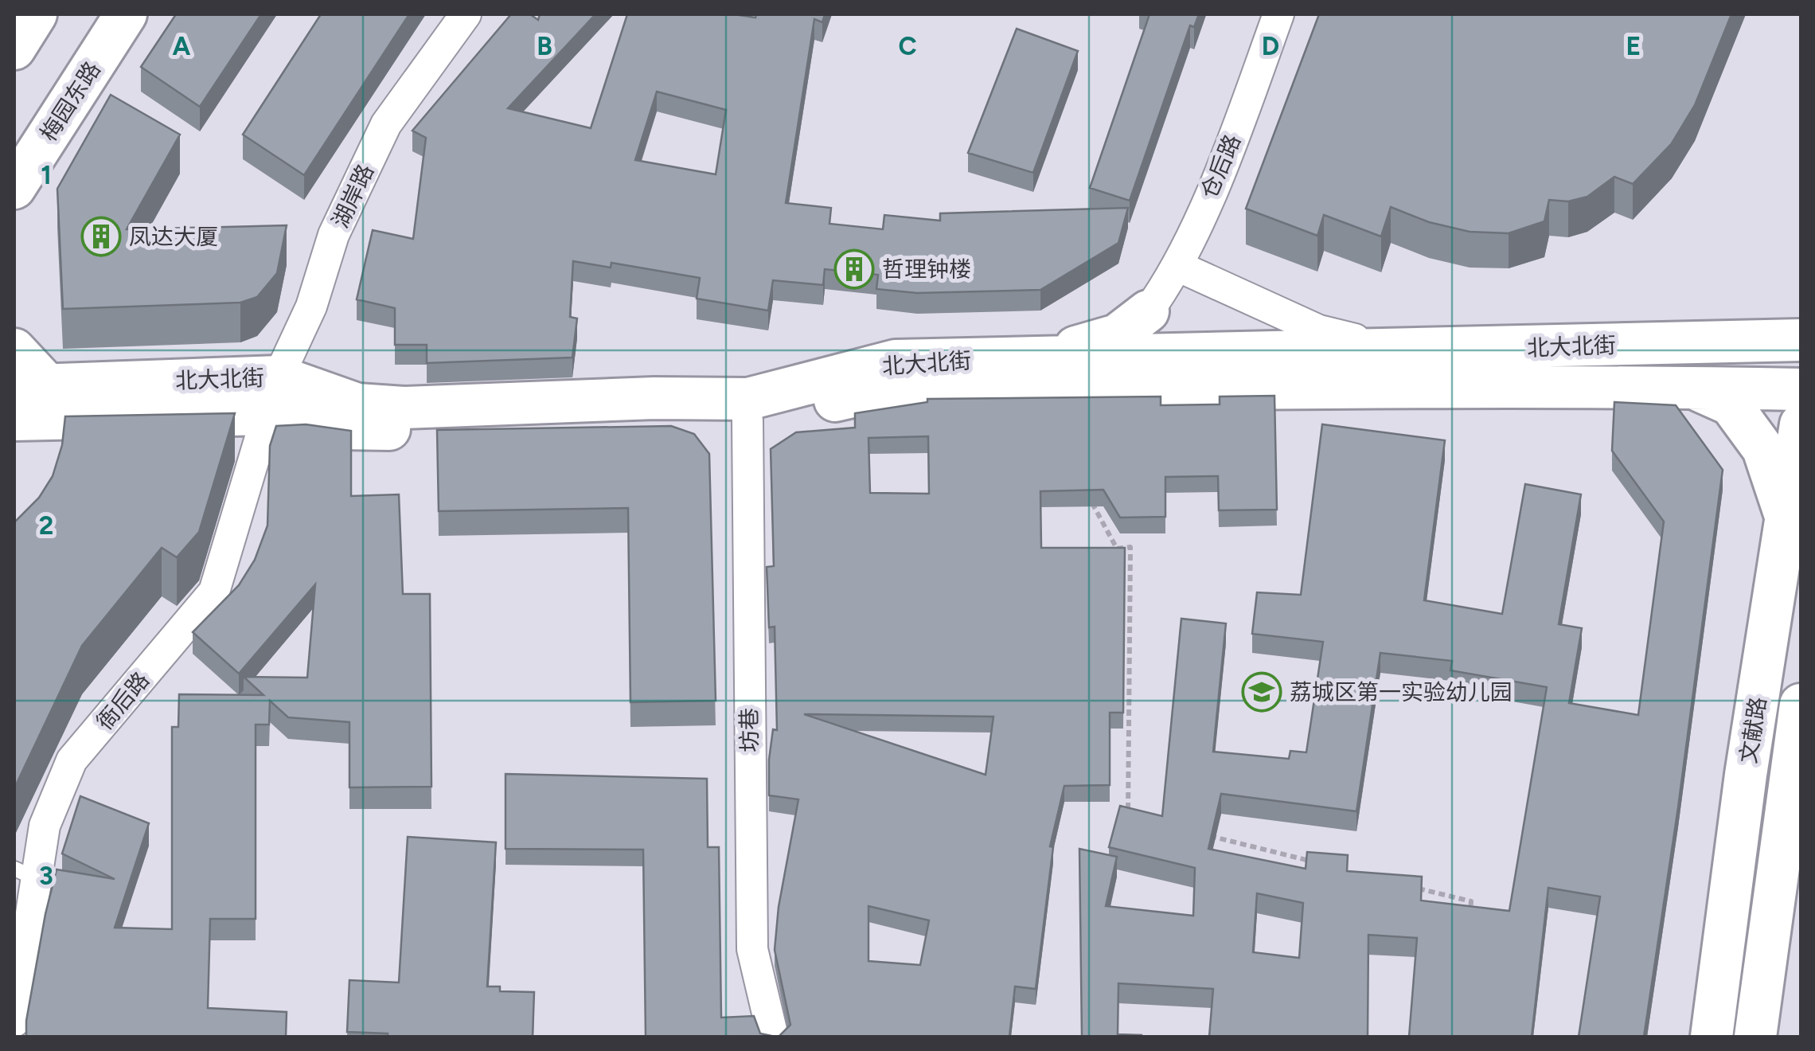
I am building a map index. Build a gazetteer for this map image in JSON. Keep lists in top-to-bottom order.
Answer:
{
  "streets": {
    "main road": ["梅园东路", "北大北街", "文献路"],
    "street": [
      "仓后路",
      "湖岸路",
      "衙后路",
      "坊巷"
    ]
  },
  "crossings": [
    ["湖岸路", "北大北街"],
    ["湖岸路", "衙后路"],
    ["北大北街", "衙后路"],
    ["北大北街", "坊巷"]
  ],
  "places": {
    "building": ["凤达大厦", "哲理钟楼"],
    "school or university": ["荔城区第一实验幼儿园"]
  },
  "grid": {
    "columns": [
      "A",
      "B",
      "C",
      "D",
      "E"
    ],
    "rows": ["1", "2", "3"]
  }
}
